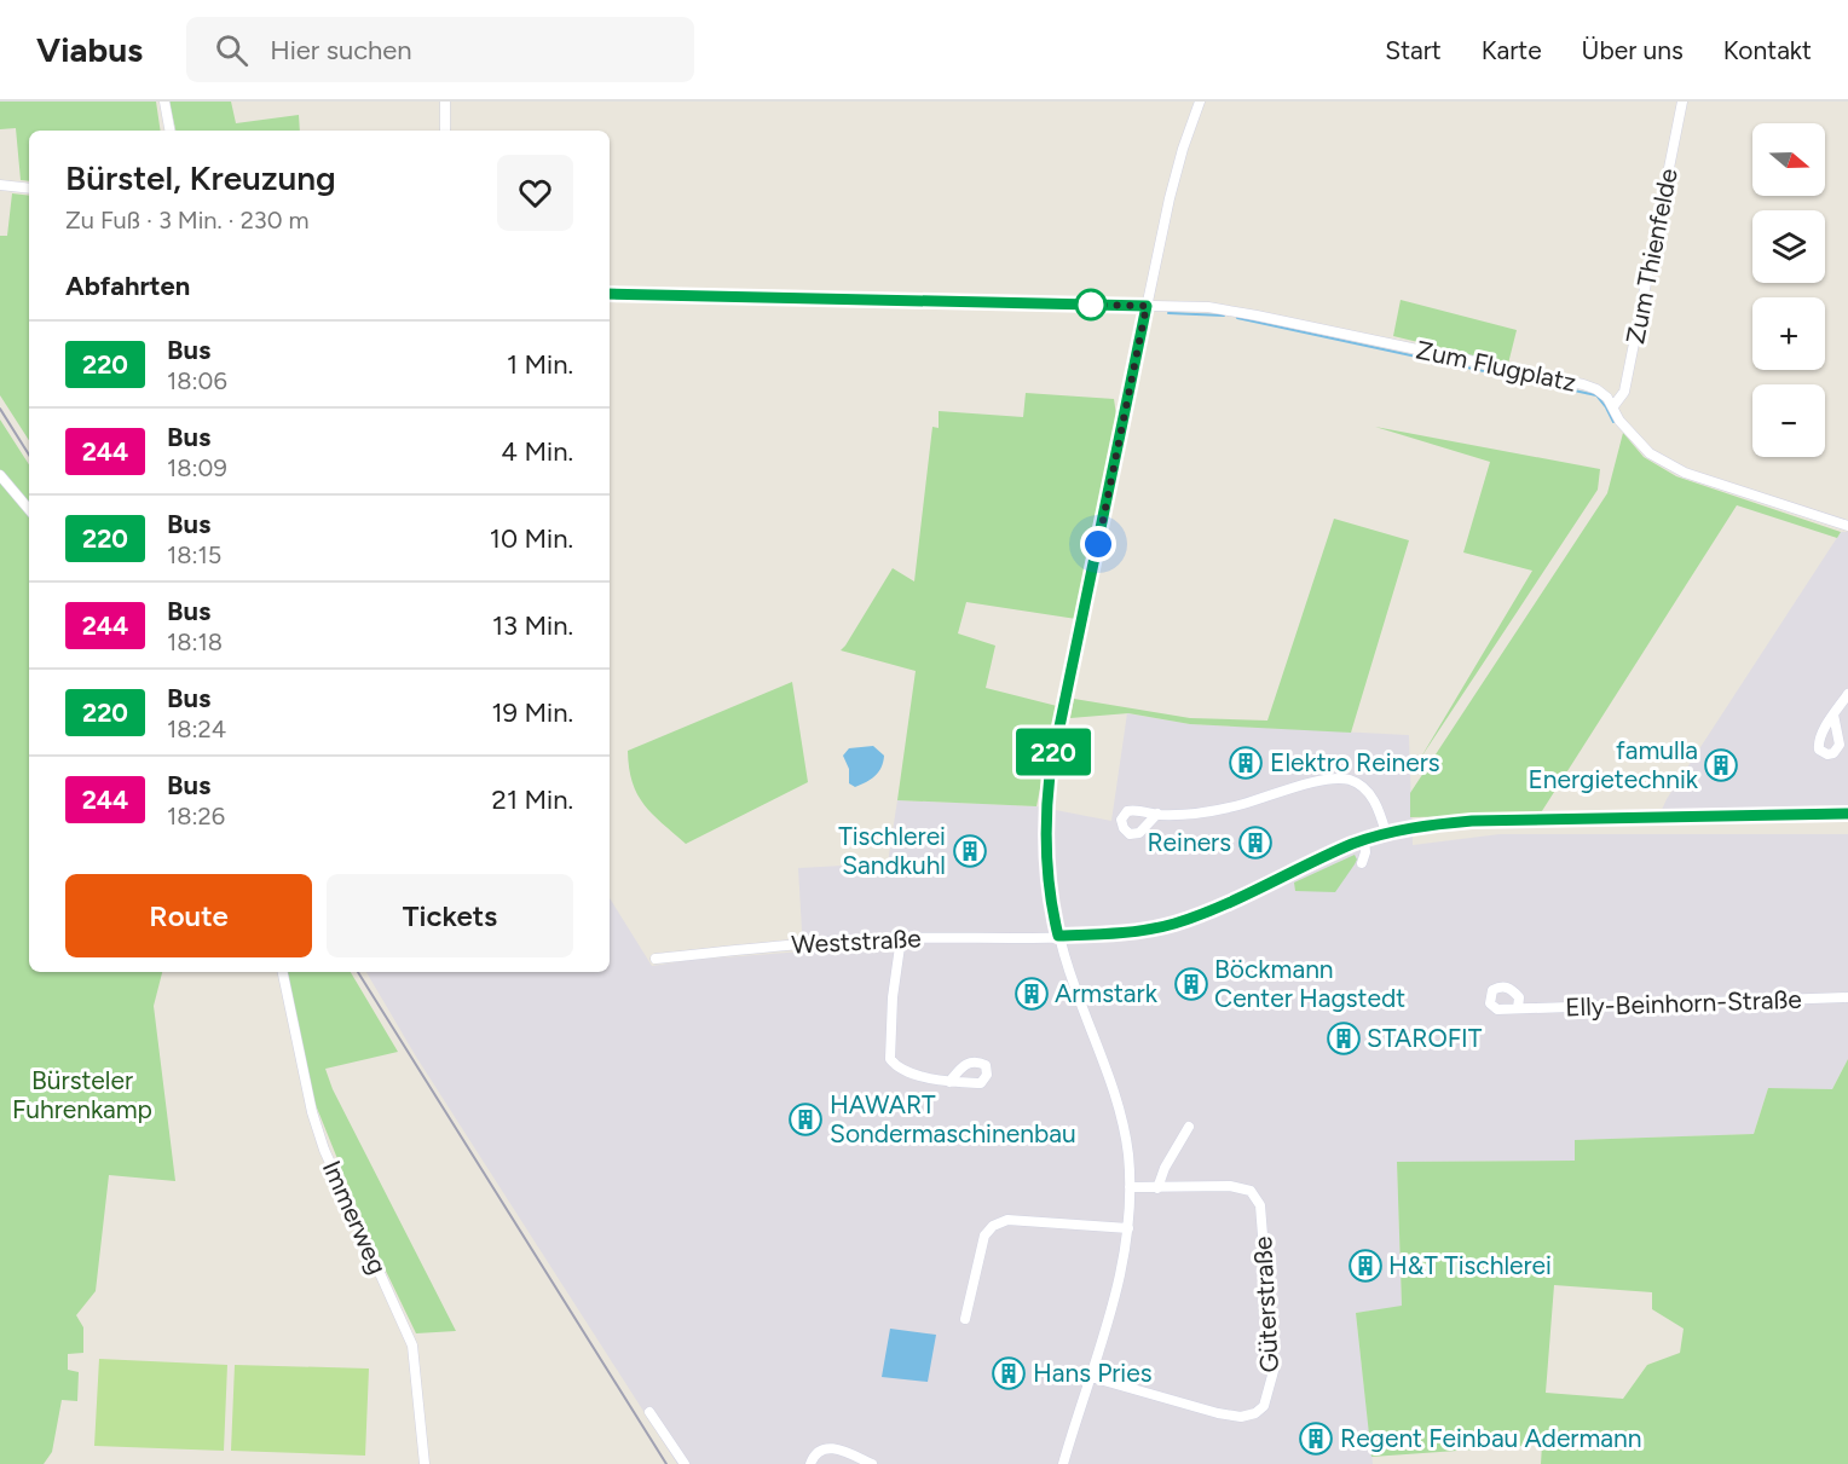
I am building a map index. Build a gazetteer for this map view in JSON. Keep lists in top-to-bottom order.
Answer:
{
  "streets": {
    "street": [
      "Zum Thienfelde",
      "Zum Flugplatz",
      "Weststraße",
      "Elly-Beinhorn-Straße",
      "Immerweg",
      "Güterstraße"
    ]
  },
  "crossings": [
    ["Zum Thienfelde", "Zum Flugplatz"]
  ],
  "parks": ["Bürsteler Fuhrenkamp"],
  "places": {
    "building": [
      "Elektro Reiners",
      "famulla Energietechnik",
      "Reiners",
      "Tischlerei Sandkuhl",
      "Böckmann Center Hagstedt",
      "Armstark",
      "STAROFIT",
      "HAWART Sondermaschinenbau",
      "H&T Tischlerei",
      "Hans Pries",
      "Regent Feinbau Adermann"
    ]
  },
  "lines": ["bus line 220"],
  "north": "right",
  "page": {
    "header": "Viabus",
    "search": "Hier suchen",
    "nav": [
      "Start",
      "Karte",
      "Über uns",
      "Kontakt"
    ],
    "on_map": "220",
    "map_buttons": ["+", "−"],
    "heading": [
      ["Bürstel, Kreuzung", "Zu Fuß · 3 Min. · 230 m"],
      "Abfahrten"
    ],
    "list": [
      {
        "mark": "220",
        "name": "Bus",
        "note": "18:06",
        "value": "1 Min."
      },
      {
        "mark": "244",
        "name": "Bus",
        "note": "18:09",
        "value": "4 Min."
      },
      {
        "mark": "220",
        "name": "Bus",
        "note": "18:15",
        "value": "10 Min."
      },
      {
        "mark": "244",
        "name": "Bus",
        "note": "18:18",
        "value": "13 Min."
      },
      {
        "mark": "220",
        "name": "Bus",
        "note": "18:24",
        "value": "19 Min."
      },
      {
        "mark": "244",
        "name": "Bus",
        "note": "18:26",
        "value": "21 Min."
      }
    ],
    "buttons": ["Route", "Tickets"]
  }
}
